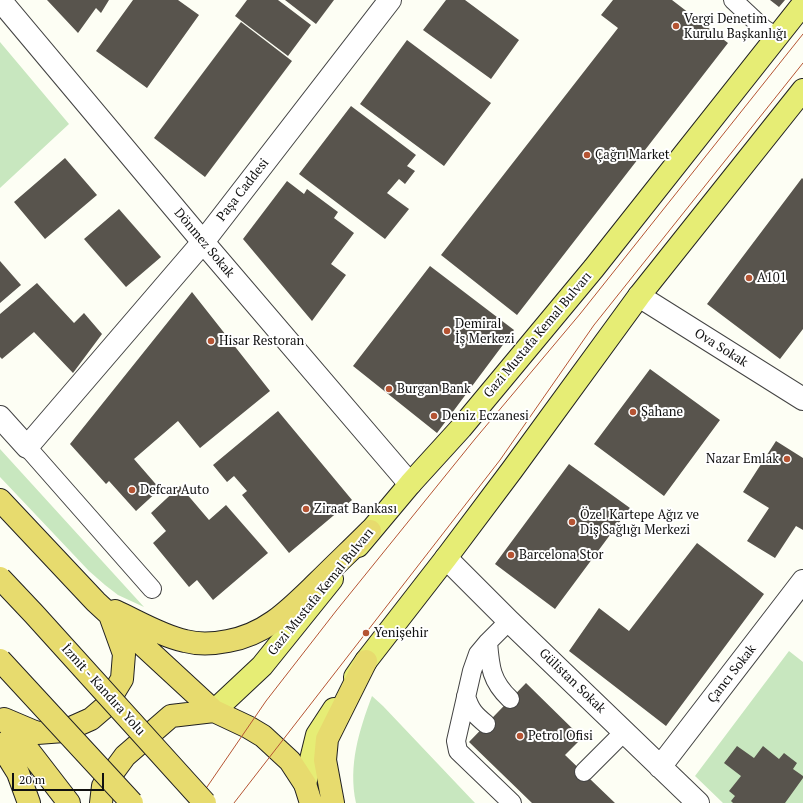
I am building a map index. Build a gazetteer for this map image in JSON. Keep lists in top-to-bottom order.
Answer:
{
  "streets": {
    "highway": ["İzmit - Kandıra Yolu"],
    "main road": ["Gazi Mustafa Kemal Bulvarı"],
    "street": [
      "Paşa Caddesi",
      "Dönmez Sokak",
      "Ova Sokak",
      "Çancı Sokak",
      "Gülistan Sokak"
    ]
  },
  "crossings": [
    ["Paşa Caddesi", "Dönmez Sokak"],
    ["Dönmez Sokak", "Gazi Mustafa Kemal Bulvarı"],
    ["Çancı Sokak", "Gülistan Sokak"]
  ],
  "places": [
    "Vergi Denetim Kurulu Başkanlığı",
    "Çağrı Market",
    "A101",
    "Demiral İş Merkezi",
    "Hisar Restoran",
    "Burgan Bank",
    "Şahane",
    "Deniz Eczanesi",
    "Nazar Emlak",
    "Defcar Auto",
    "Ziraat Bankası",
    "Özel Kartepe Ağız ve Diş Sağlığı Merkezi",
    "Barcelona Stor",
    "Yenişehir",
    "Petrol Ofisi"
  ],
  "scale_bar": "20 m"
}
